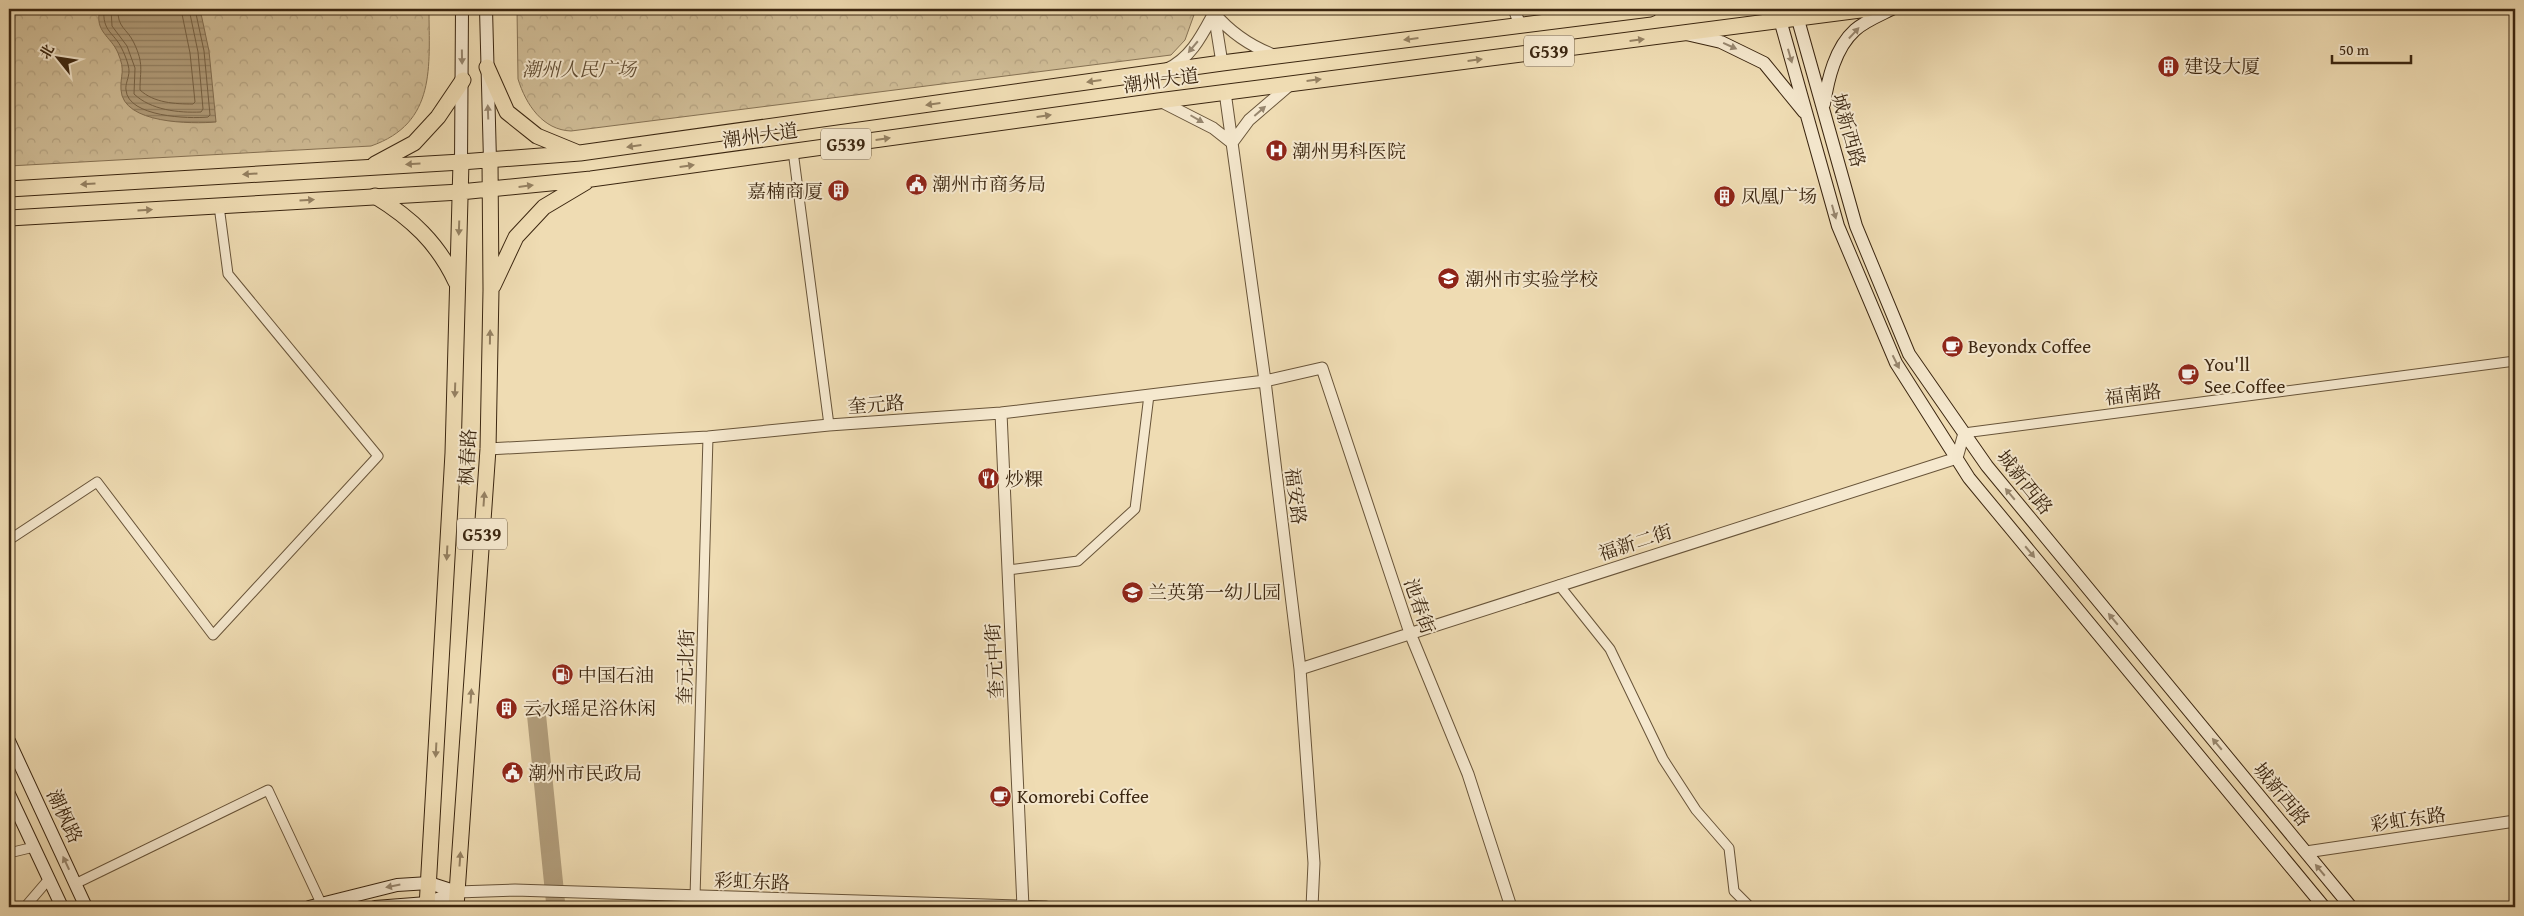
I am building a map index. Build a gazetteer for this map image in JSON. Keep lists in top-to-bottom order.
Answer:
{
  "streets": {
    "main road": [
      "G539",
      "潮州大道",
      "城新西路",
      "枫春路",
      "潮枫路"
    ],
    "street": [
      "福南路",
      "奎元路",
      "福安路",
      "福新二街",
      "池春街",
      "奎元中街",
      "奎元北街",
      "彩虹东路"
    ]
  },
  "crossings": [
    ["潮州大道", "城新西路"],
    ["潮州大道", "枫春路"],
    ["潮州大道", "福安路"],
    ["城新西路", "福南路"],
    ["城新西路", "福新二街"],
    ["城新西路", "彩虹东路"],
    ["奎元路", "枫春路"],
    ["奎元路", "福安路"],
    ["奎元路", "池春街"],
    ["奎元路", "奎元中街"],
    ["奎元路", "奎元北街"],
    ["枫春路", "彩虹东路"],
    ["福安路", "福新二街"],
    ["福安路", "池春街"],
    ["福新二街", "池春街"],
    ["奎元中街", "彩虹东路"],
    ["奎元北街", "彩虹东路"]
  ],
  "parks": ["潮州人民广场"],
  "places": {
    "building": [
      "建设大厦",
      "嘉楠商厦",
      "凤凰广场",
      "云水瑶足浴休闲"
    ],
    "hospital": ["潮州男科医院"],
    "public building": ["潮州市商务局", "潮州市民政局"],
    "school or university": ["潮州市实验学校", "兰英第一幼儿园"],
    "cafe": ["Beyondx Coffee", "You'll See Coffee", "Komorebi Coffee"],
    "restaurant": ["炒粿"],
    "fuel station": ["中国石油"]
  },
  "scale_bar": "50 m",
  "north": "top left"
}
